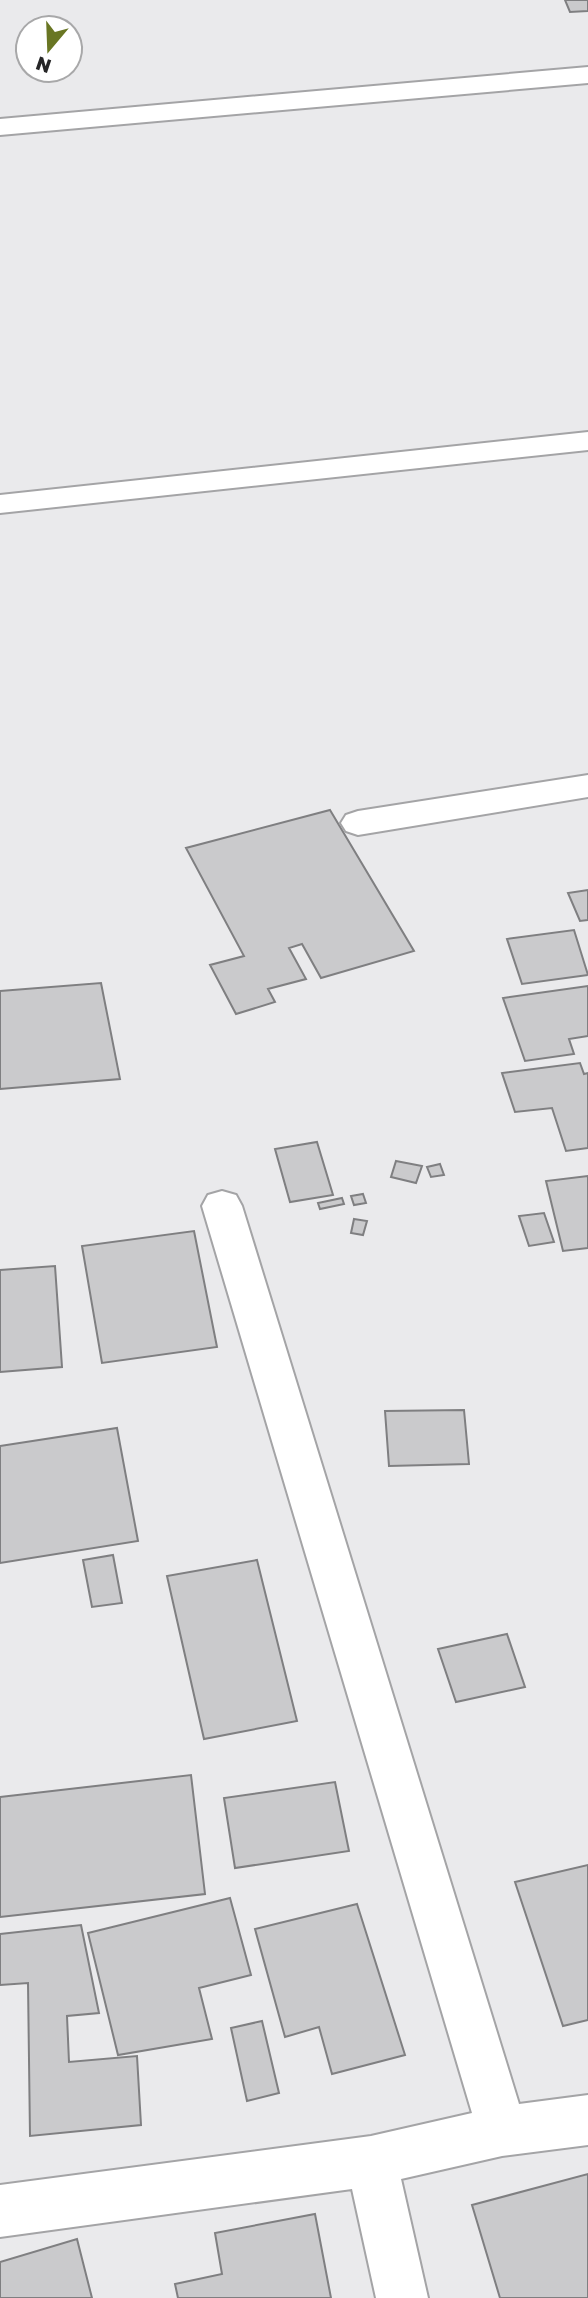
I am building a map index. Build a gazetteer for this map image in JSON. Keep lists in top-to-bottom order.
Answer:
{
  "north": "bottom"
}
